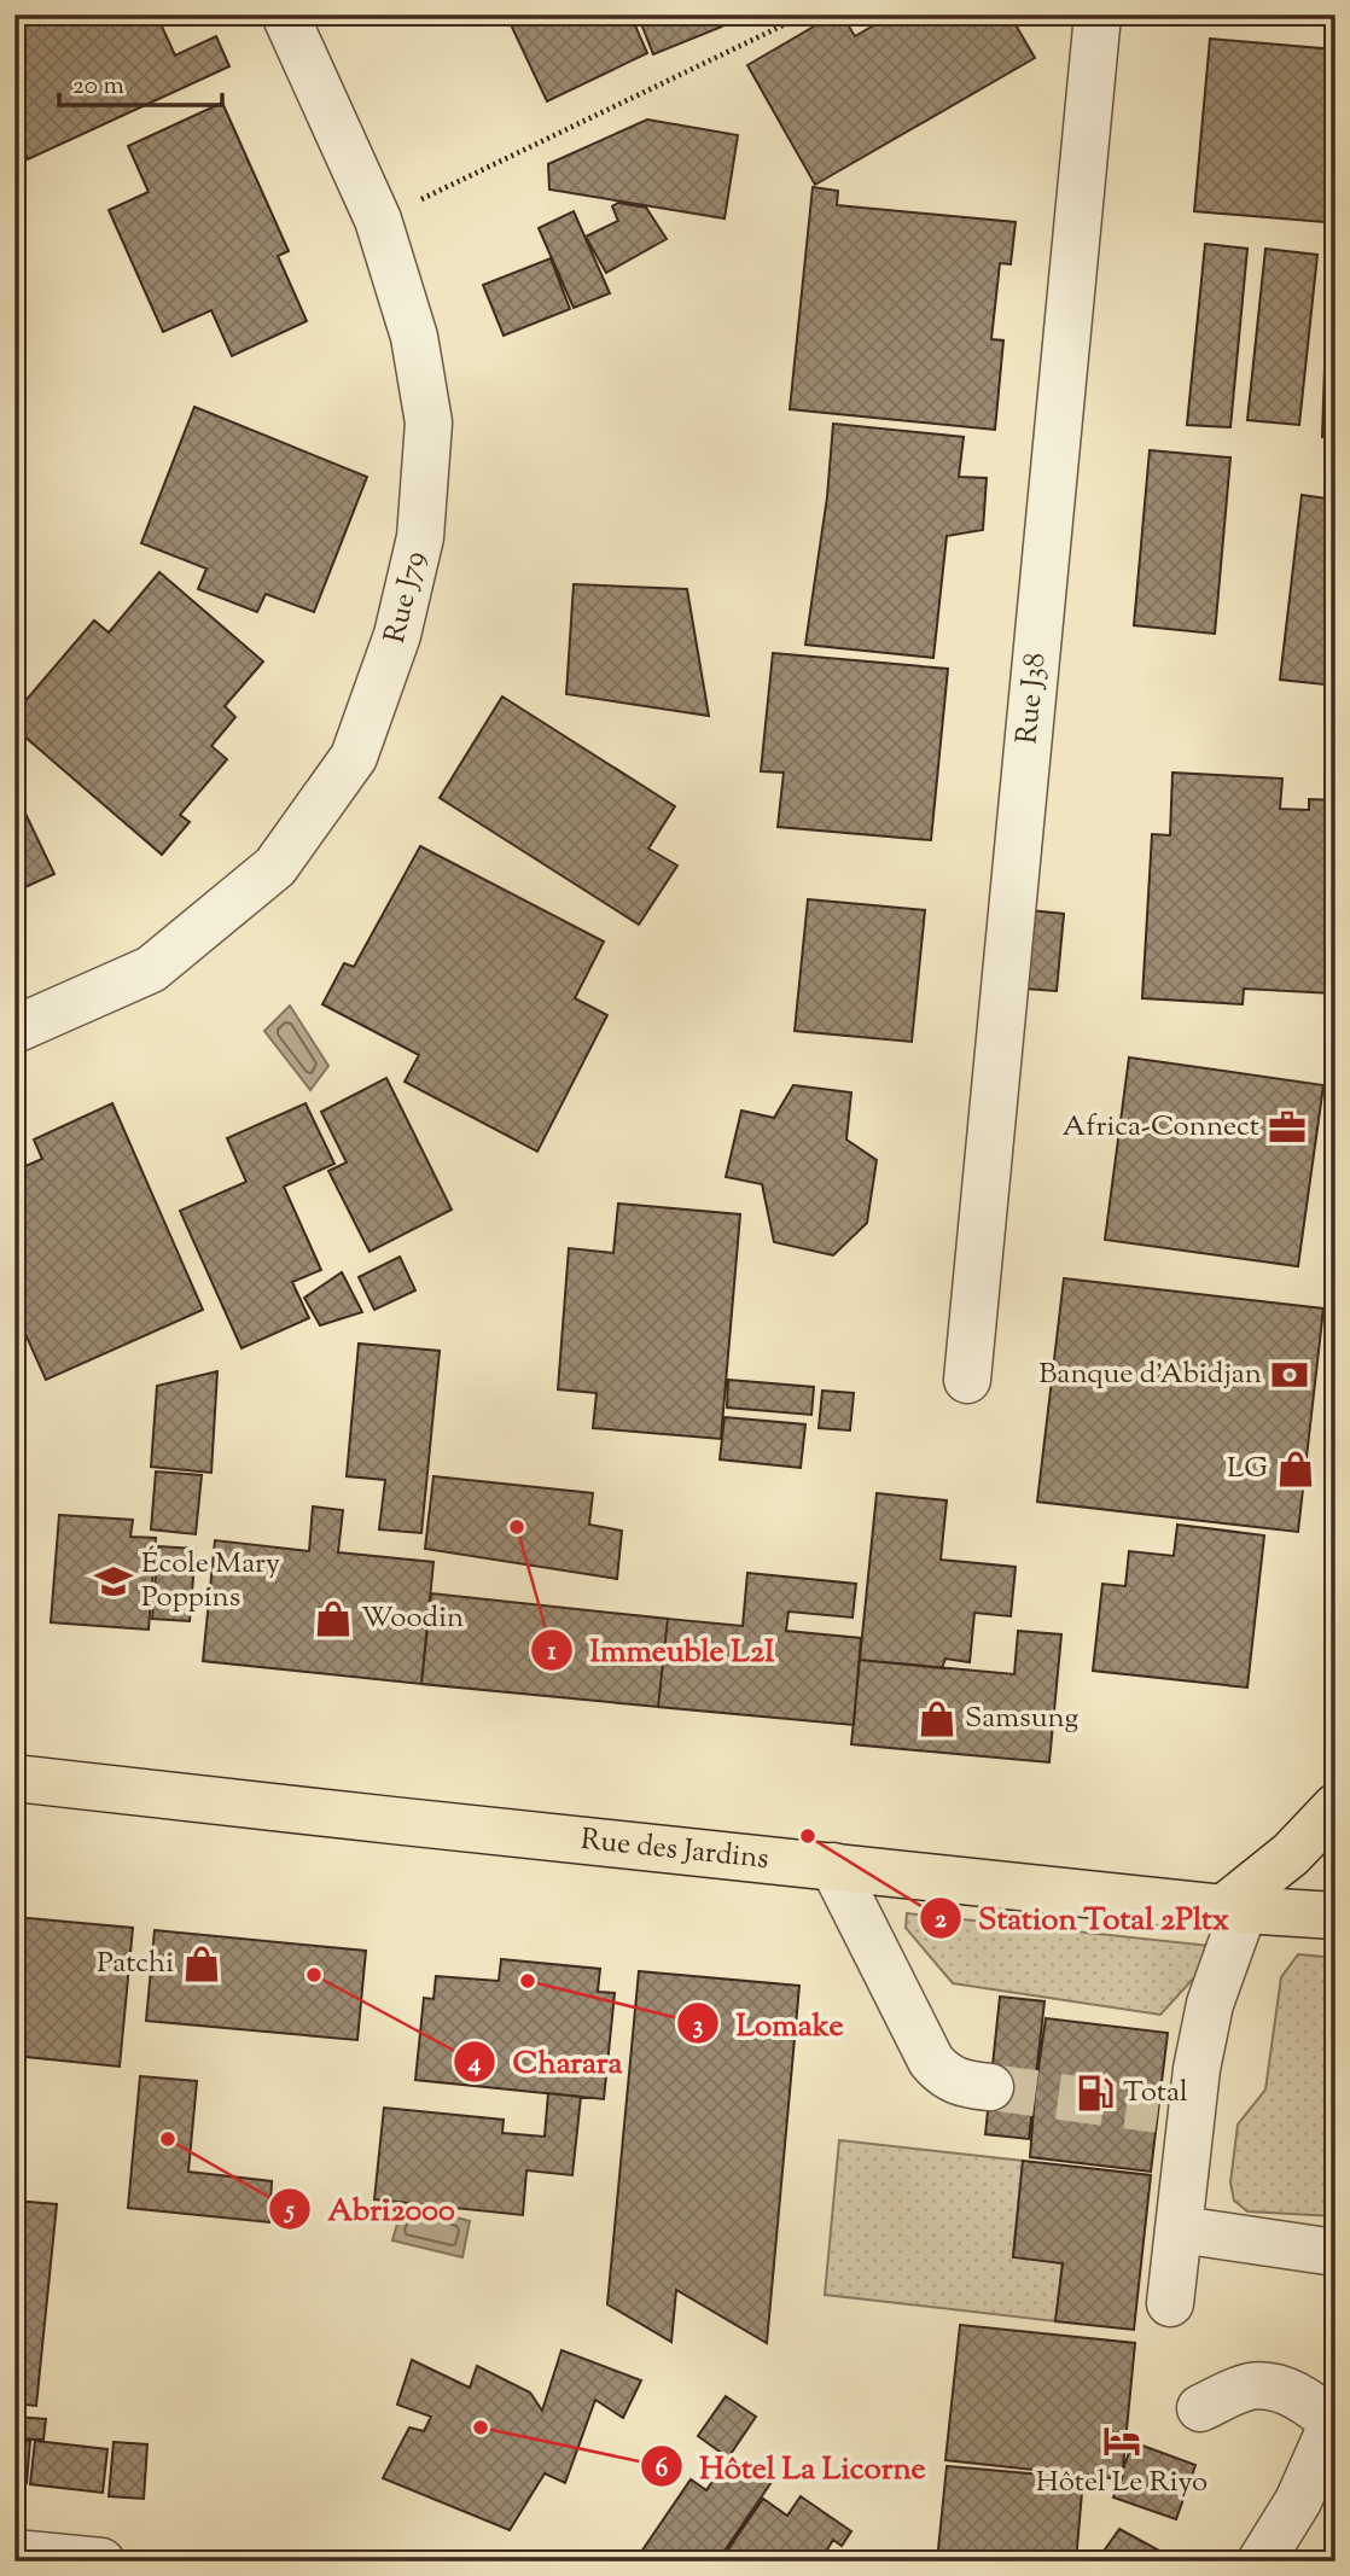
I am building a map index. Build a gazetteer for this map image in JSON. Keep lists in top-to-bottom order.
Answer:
{
  "streets": {
    "main road": ["Rue des Jardins"],
    "street": ["Rue J79", "Rue J38"]
  },
  "places": {
    "office": ["Africa-Connect"],
    "bank": ["Banque d'Abidjan"],
    "shop": [
      "LG",
      "Woodin",
      "Samsung",
      "Patchi"
    ],
    "other": [
      "Immeuble L2I",
      "Station Total 2Pltx",
      "Charara",
      "Lomake",
      "Abri2000",
      "Hôtel La Licorne"
    ],
    "school or university": ["École Mary Poppins"],
    "fuel station": ["Total"],
    "hotel": ["Hôtel Le Riyo"]
  },
  "scale_bar": "20 m"
}
